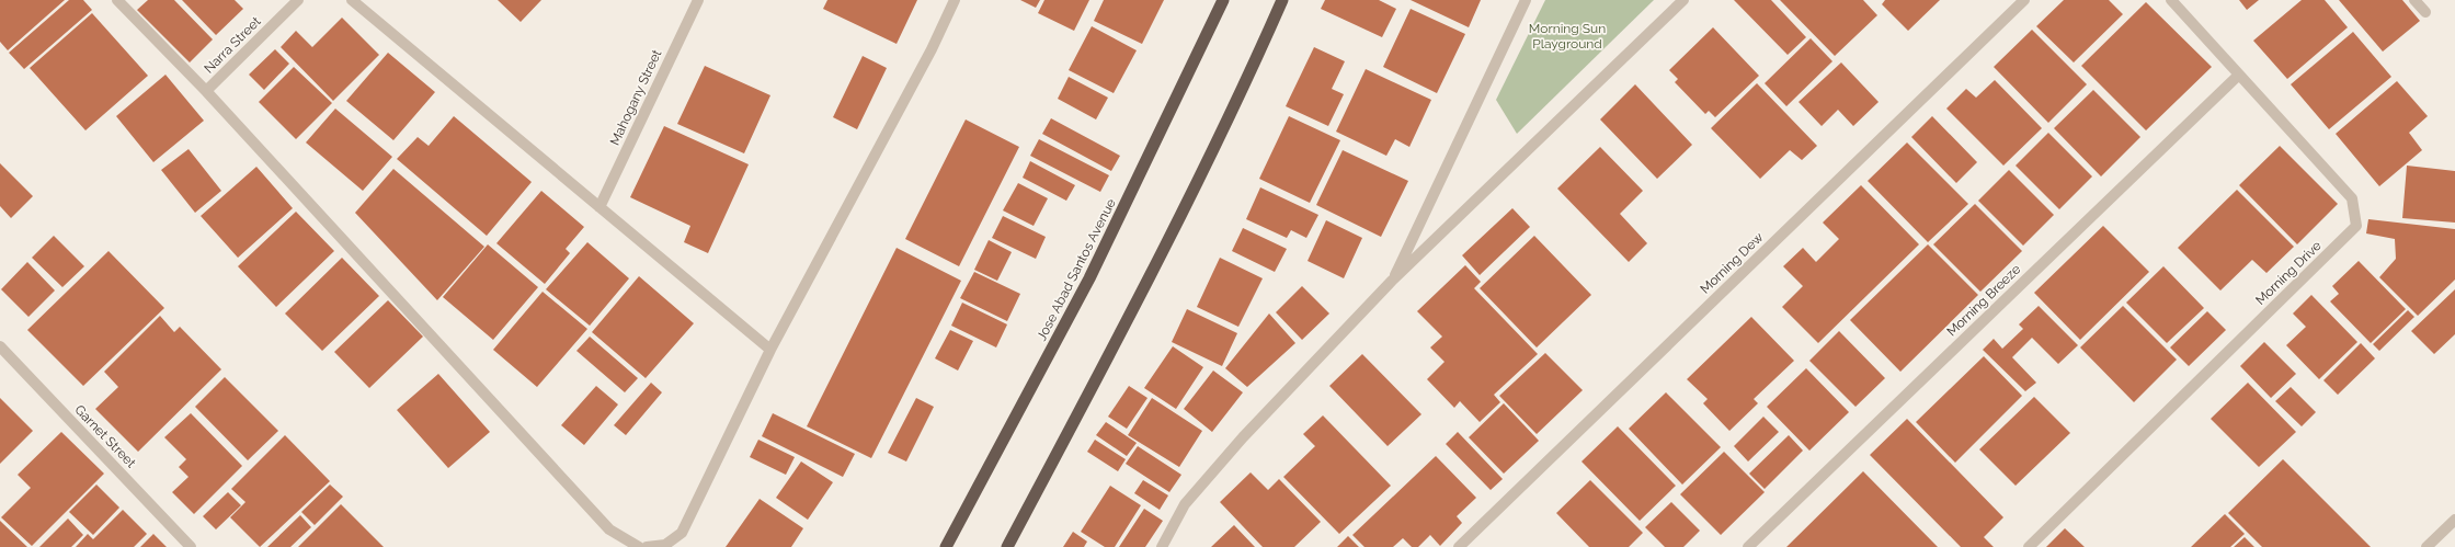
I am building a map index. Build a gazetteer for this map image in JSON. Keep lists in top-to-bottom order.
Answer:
{
  "streets": {
    "highway": ["Jose Abad Santos Avenue"],
    "street": [
      "Narra Street",
      "Mahogany Street",
      "Morning Dew",
      "Morning Drive",
      "Morning Breeze",
      "Garnet Street"
    ]
  },
  "crossings": [
    ["Morning Drive", "Morning Breeze"]
  ],
  "parks": ["Morning Sun Playground"]
}
